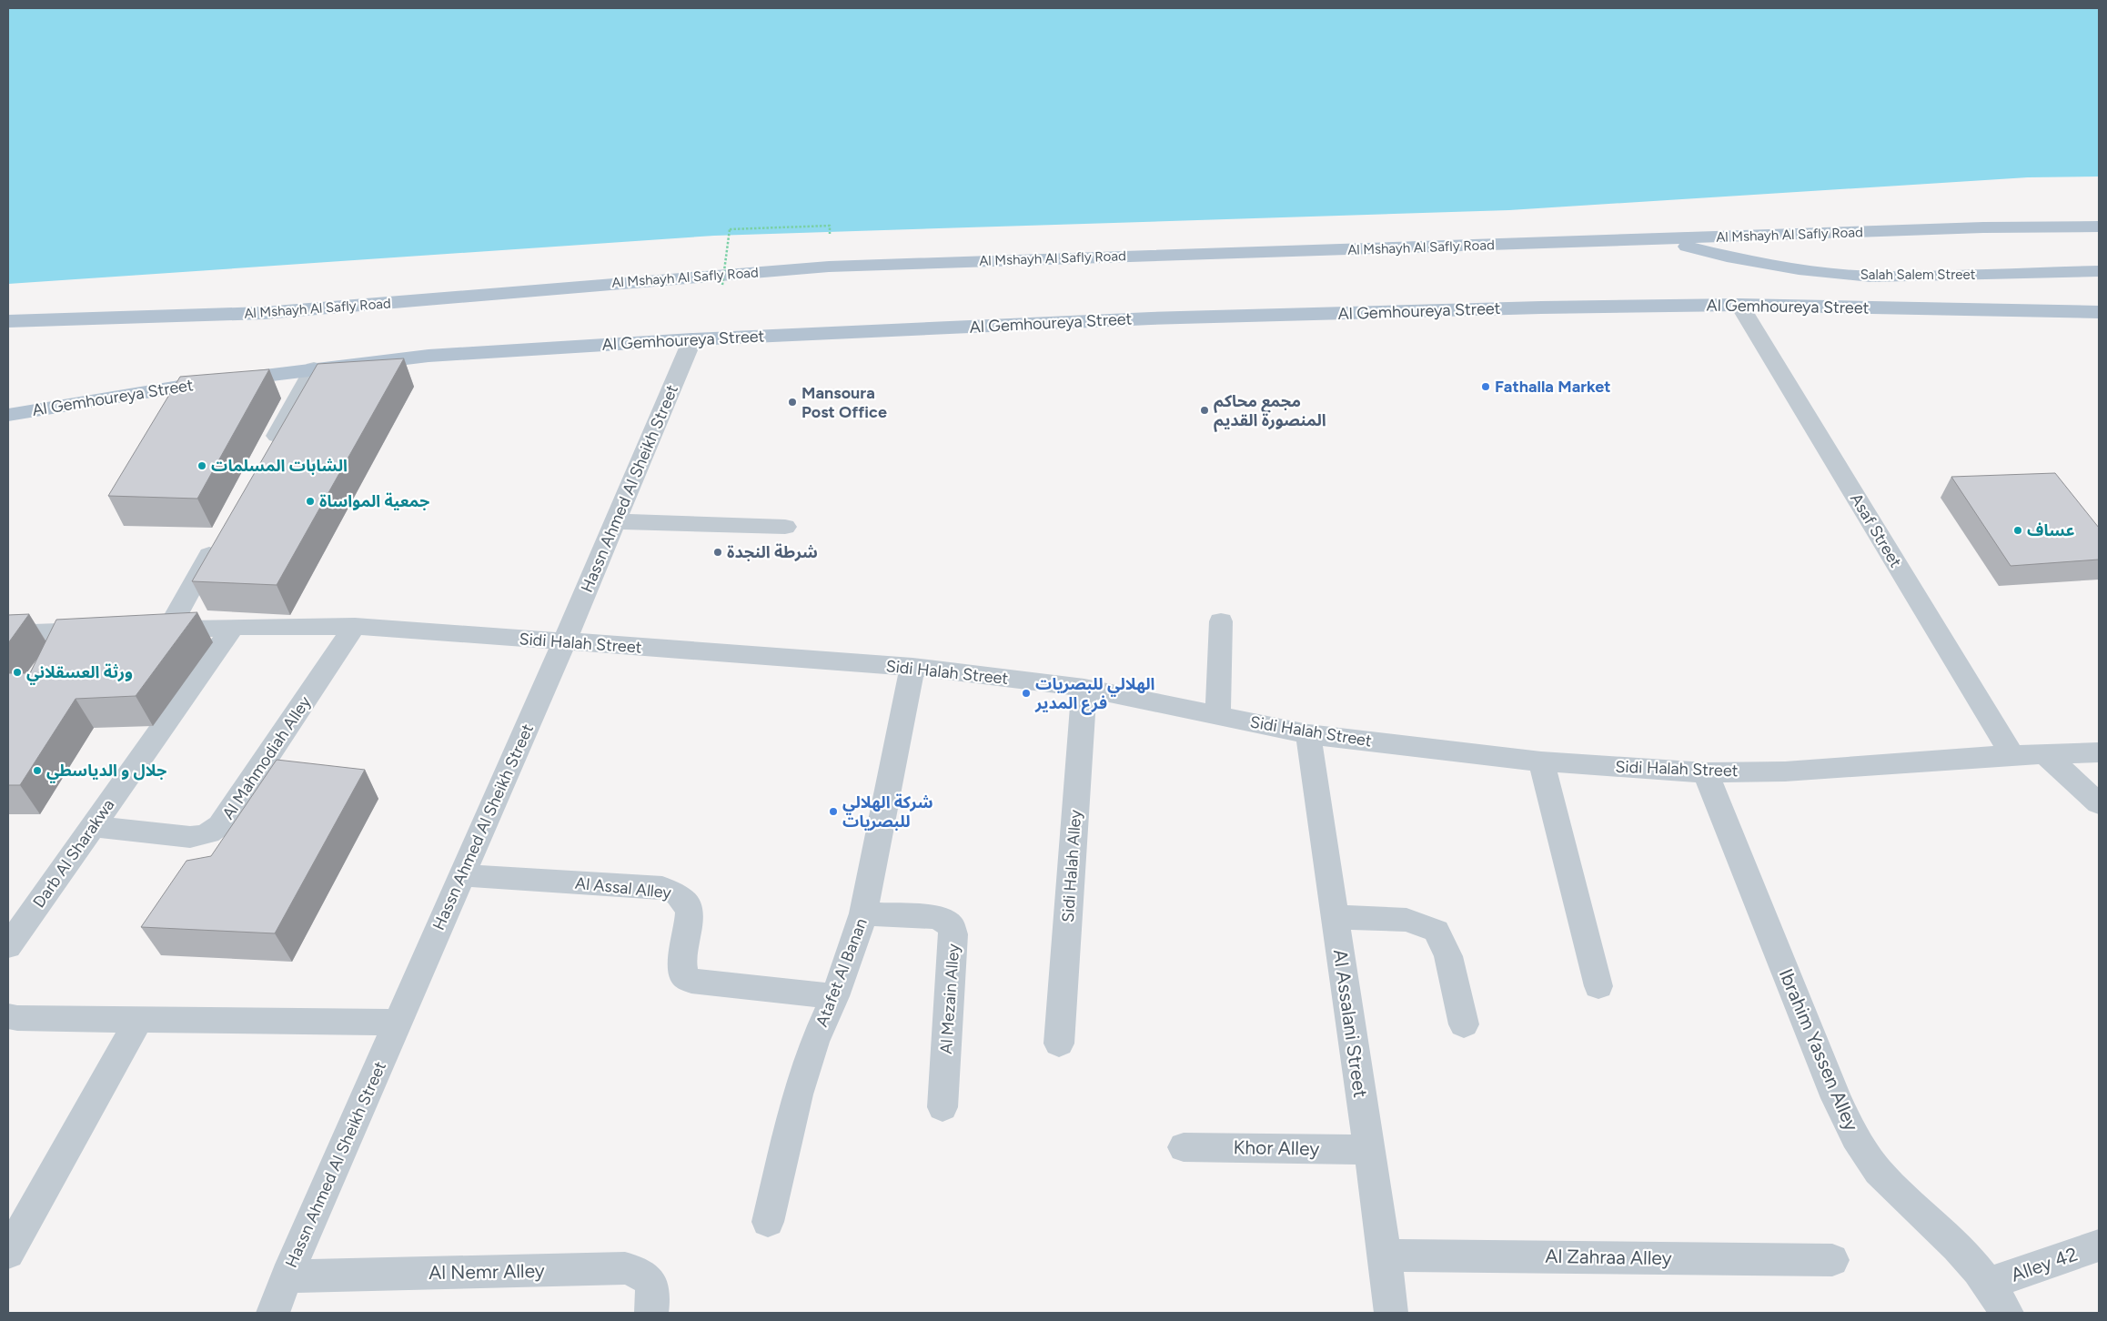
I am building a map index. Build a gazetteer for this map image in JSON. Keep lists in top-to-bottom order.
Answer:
{
  "streets": {
    "main road": ["Al Mshayh Al Safly Road", "Salah Salem Street", "Al Gemhoureya Street"],
    "street": [
      "Hassn Ahmed Al Sheikh Street",
      "Asaf Street",
      "Sidi Halah Street",
      "Al Mahmodiah Alley",
      "Darb Al Sharakwa",
      "Sidi Halah Alley",
      "Al Assal Alley",
      "Atafet Al Banan",
      "Al Mezain Alley",
      "Al Assalani Street",
      "Ibrahim Yassen Alley",
      "Khor Alley",
      "Al Zahraa Alley",
      "Alley 42",
      "Al Nemr Alley"
    ]
  },
  "crossings": [
    ["Al Mshayh Al Safly Road", "Salah Salem Street"],
    ["Al Gemhoureya Street", "Hassn Ahmed Al Sheikh Street"],
    ["Al Gemhoureya Street", "Asaf Street"],
    ["Hassn Ahmed Al Sheikh Street", "Sidi Halah Street"],
    ["Hassn Ahmed Al Sheikh Street", "Al Assal Alley"],
    ["Hassn Ahmed Al Sheikh Street", "Al Nemr Alley"],
    ["Asaf Street", "Sidi Halah Street"],
    ["Sidi Halah Street", "Al Mahmodiah Alley"],
    ["Sidi Halah Street", "Darb Al Sharakwa"],
    ["Sidi Halah Street", "Sidi Halah Alley"],
    ["Sidi Halah Street", "Atafet Al Banan"],
    ["Sidi Halah Street", "Al Assalani Street"],
    ["Sidi Halah Street", "Ibrahim Yassen Alley"],
    ["Al Mahmodiah Alley", "Darb Al Sharakwa"],
    ["Al Assal Alley", "Atafet Al Banan"],
    ["Atafet Al Banan", "Al Mezain Alley"],
    ["Al Assalani Street", "Khor Alley"],
    ["Al Assalani Street", "Al Zahraa Alley"],
    ["Ibrahim Yassen Alley", "Alley 42"]
  ],
  "places": [
    "Fathalla Market",
    "Mansoura Post Office",
    "مجمع محاكم المنصورة القديم",
    "الشابات المسلمات",
    "جمعية المواساة",
    "عساف",
    "شرطة النجدة",
    "ورثة العسقلاني",
    "الهلالي للبصريات فرع المدير",
    "جلال و الدياسطي",
    "شركة الهلالي للبصريات"
  ]
}
